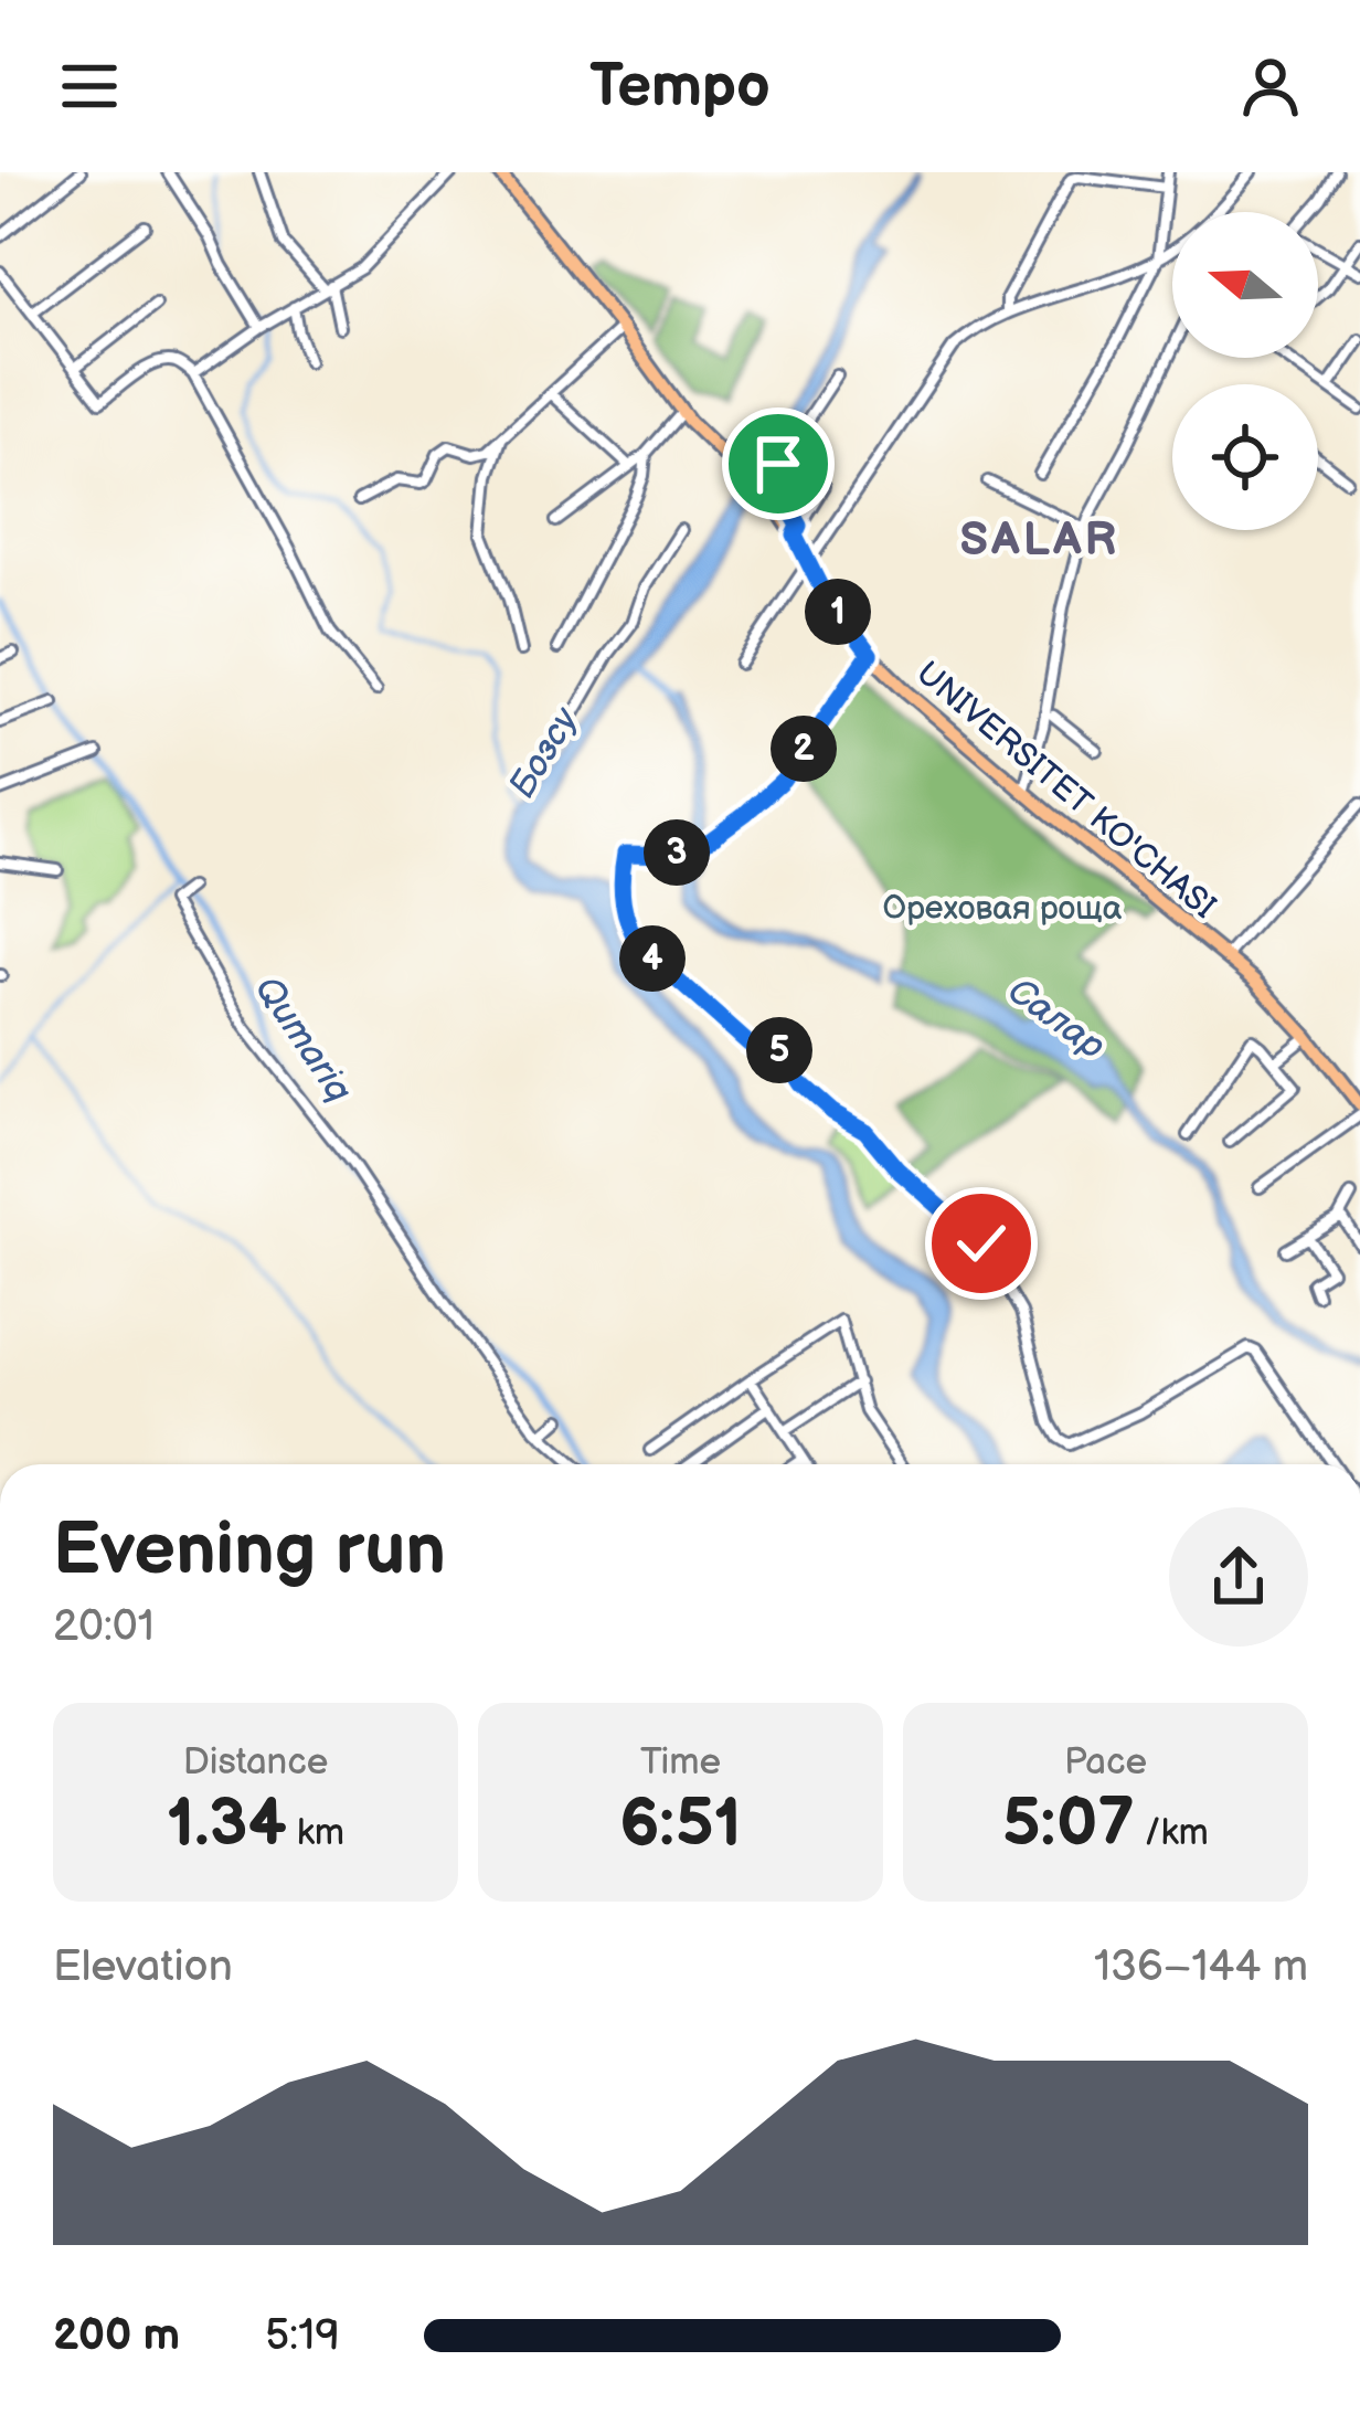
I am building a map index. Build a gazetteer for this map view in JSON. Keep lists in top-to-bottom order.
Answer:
{
  "streets": {
    "main road": ["UNIVERSITET KO'CHASI"]
  },
  "districts": ["SALAR"],
  "water": ["Бозсу", "Салар", "Qumariq"],
  "parks": ["Ореховая роща"],
  "north": "left",
  "page": {
    "header": "Tempo",
    "pins": [
      "1",
      "2",
      "3",
      "4",
      "5"
    ],
    "heading": ["Evening run", "20:01"],
    "stats": [
      ["Distance", "1.34 km"],
      ["Time", "6:51"],
      ["Pace", "5:07 /km"]
    ],
    "chart": ["Elevation", "136–144 m"],
    "list": [
      {
        "name": "200 m",
        "note": "5:19"
      }
    ]
  }
}
